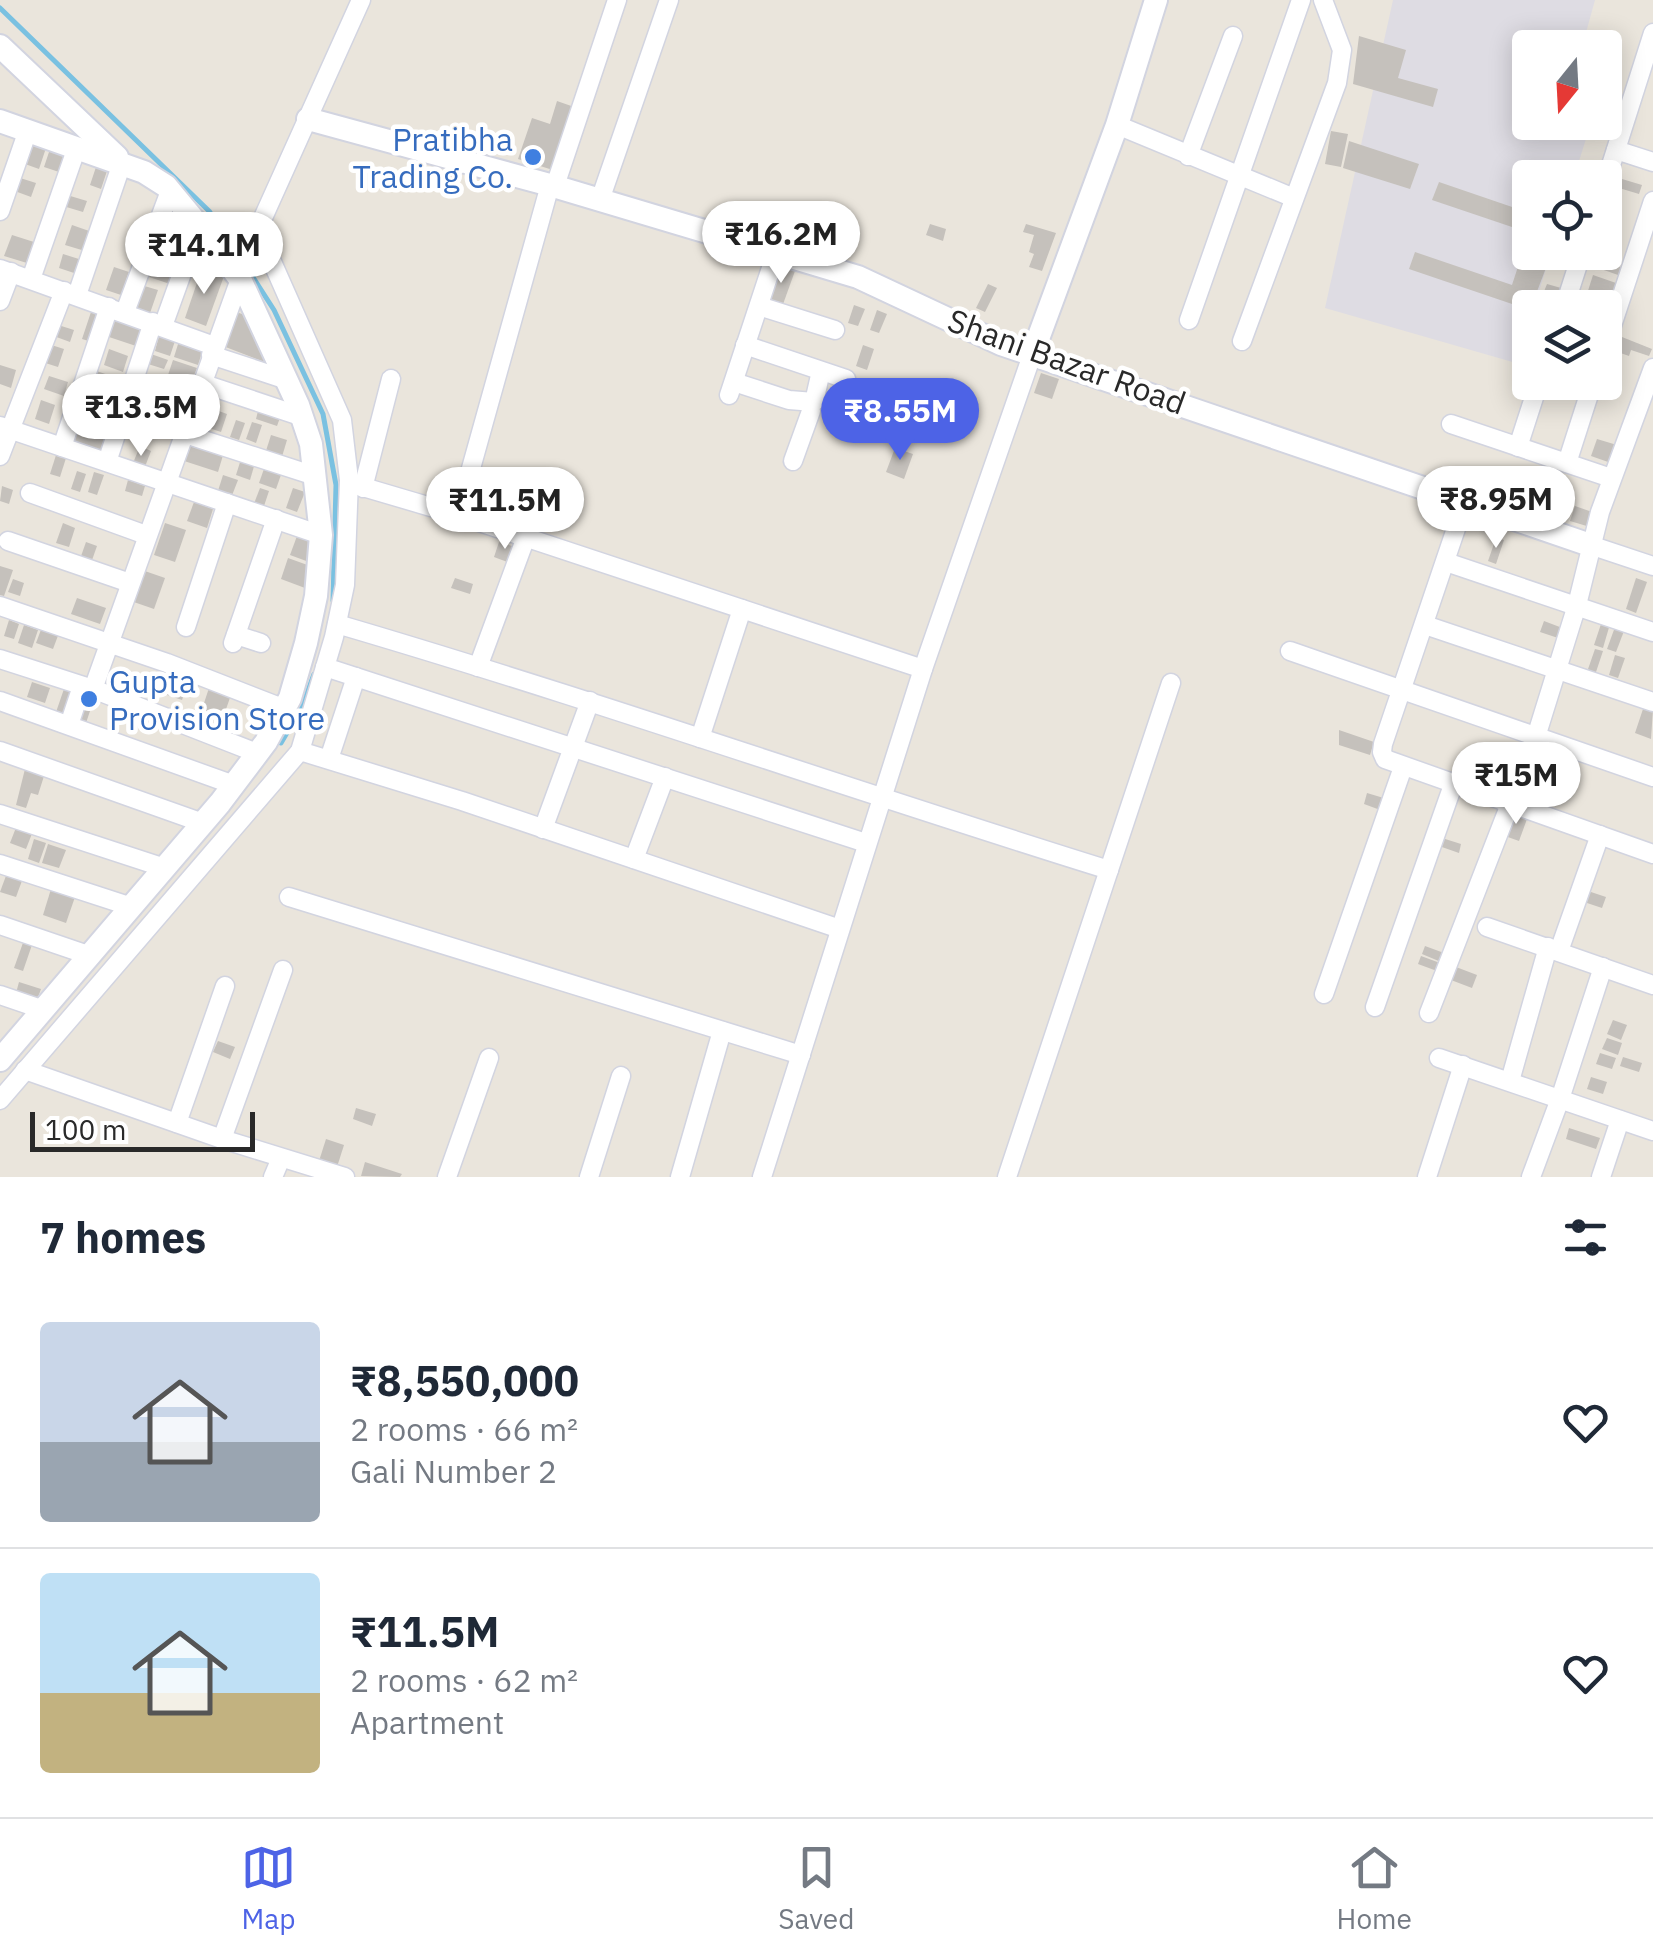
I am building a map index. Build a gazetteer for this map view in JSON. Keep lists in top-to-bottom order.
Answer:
{
  "streets": {
    "street": ["Shani Bazar Road"]
  },
  "places": ["Pratibha Trading Co.", "Gupta Provision Store"],
  "scale_bar": "100 m",
  "north": "bottom",
  "page": {
    "price": [
      "₹16.2M",
      "₹14.1M",
      "₹13.5M",
      "₹8.55M",
      "₹8.95M",
      "₹11.5M",
      "₹15M"
    ],
    "scale": "100 m",
    "heading": "7 homes",
    "list": [
      {
        "name": "₹8,550,000",
        "note": "2 rooms · 66 m² · Gali Number 2"
      },
      {
        "name": "₹11.5M",
        "note": "2 rooms · 62 m² · Apartment"
      }
    ],
    "tabs": ["Map", "Saved", "Home"]
  }
}
